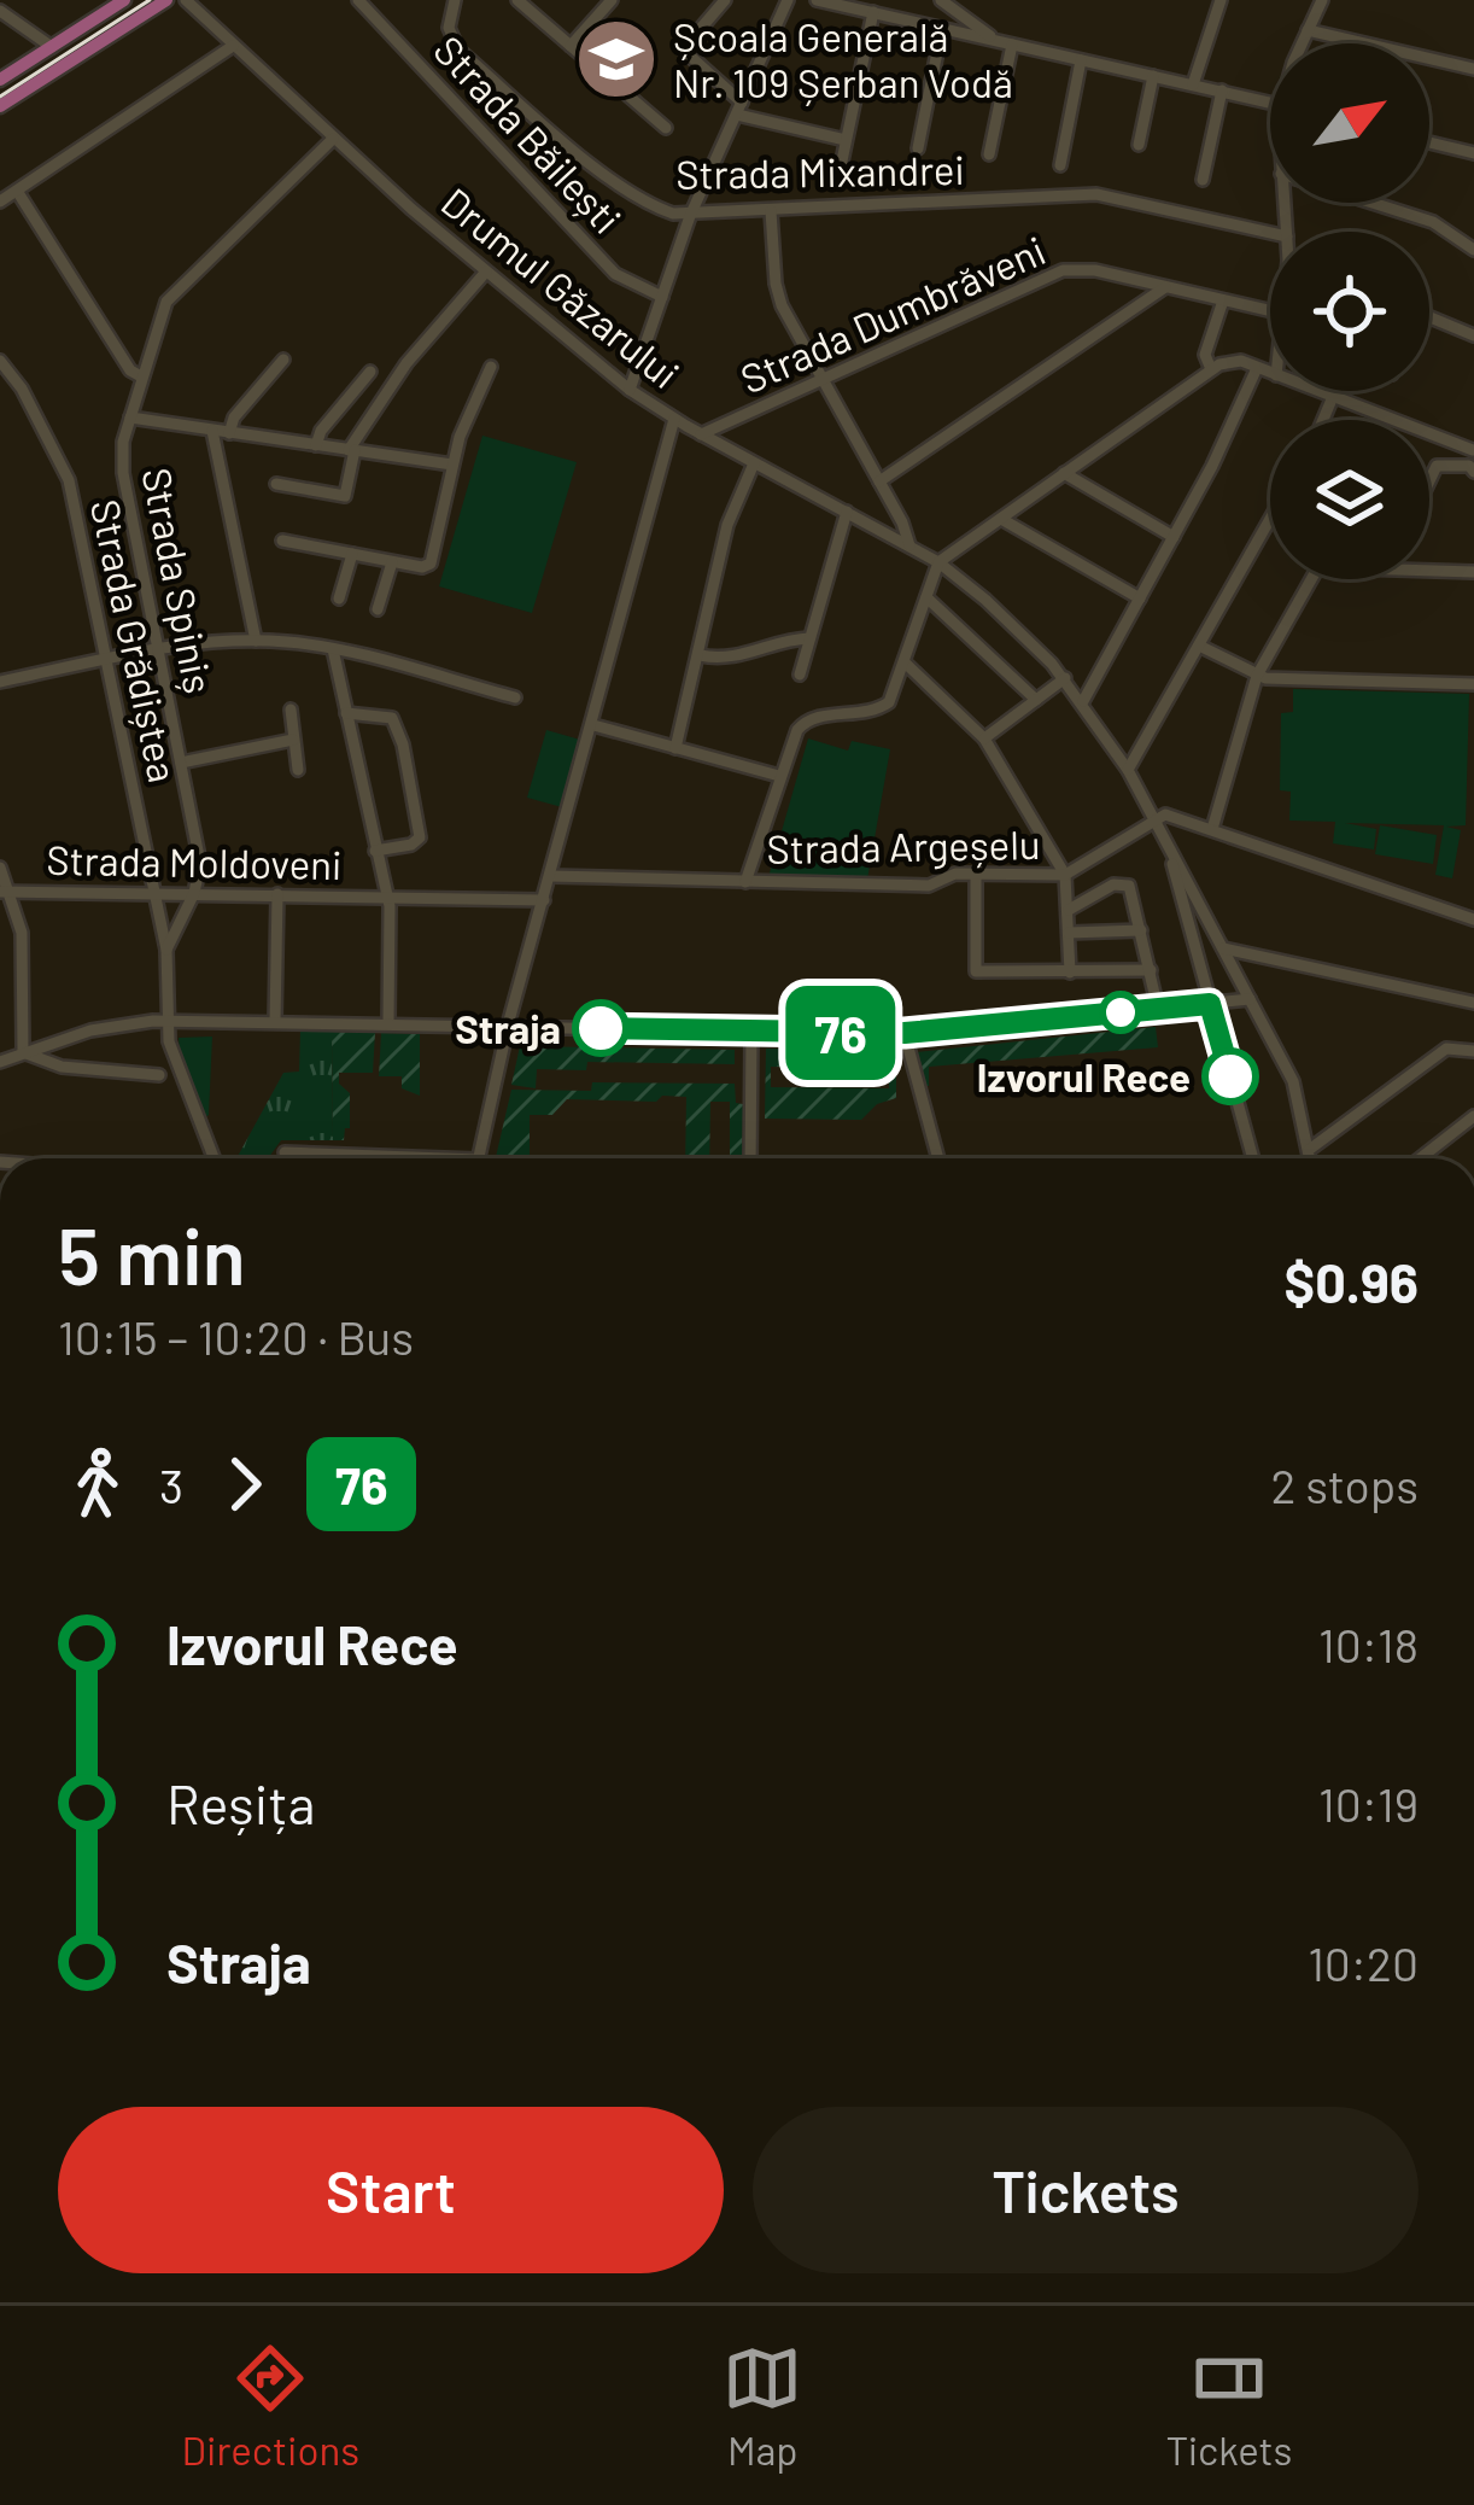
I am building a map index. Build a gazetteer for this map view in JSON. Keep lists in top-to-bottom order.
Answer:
{
  "streets": {
    "street": [
      "Strada Băilești",
      "Strada Mixandrei",
      "Drumul Găzarului",
      "Strada Dumbrăveni",
      "Strada Spiniș",
      "Strada Grădiștea",
      "Strada Argeșelu",
      "Strada Moldoveni"
    ]
  },
  "crossings": [
    ["Drumul Găzarului", "Strada Dumbrăveni"],
    ["Drumul Găzarului", "Strada Spiniș"],
    ["Drumul Găzarului", "Strada Argeșelu"],
    ["Strada Spiniș", "Strada Grădiștea"],
    ["Strada Spiniș", "Strada Moldoveni"],
    ["Strada Grădiștea", "Strada Moldoveni"]
  ],
  "places": {
    "school or university": ["Școala Generală Nr. 109 Șerban Vodă"],
    "other": ["Straja", "Izvorul Rece"]
  },
  "lines": ["bus line 76"],
  "north": "top right",
  "page": {
    "on_map": "76",
    "heading": ["5 min", "10:15 – 10:20 · Bus", "$0.96"],
    "legs": ["3", "76", "2 stops"],
    "list": [
      {
        "name": "Izvorul Rece",
        "value": "10:18"
      },
      {
        "name": "Reșița",
        "value": "10:19"
      },
      {
        "name": "Straja",
        "value": "10:20"
      }
    ],
    "buttons": ["Start", "Tickets"],
    "tabs": ["Directions", "Map", "Tickets"]
  }
}
